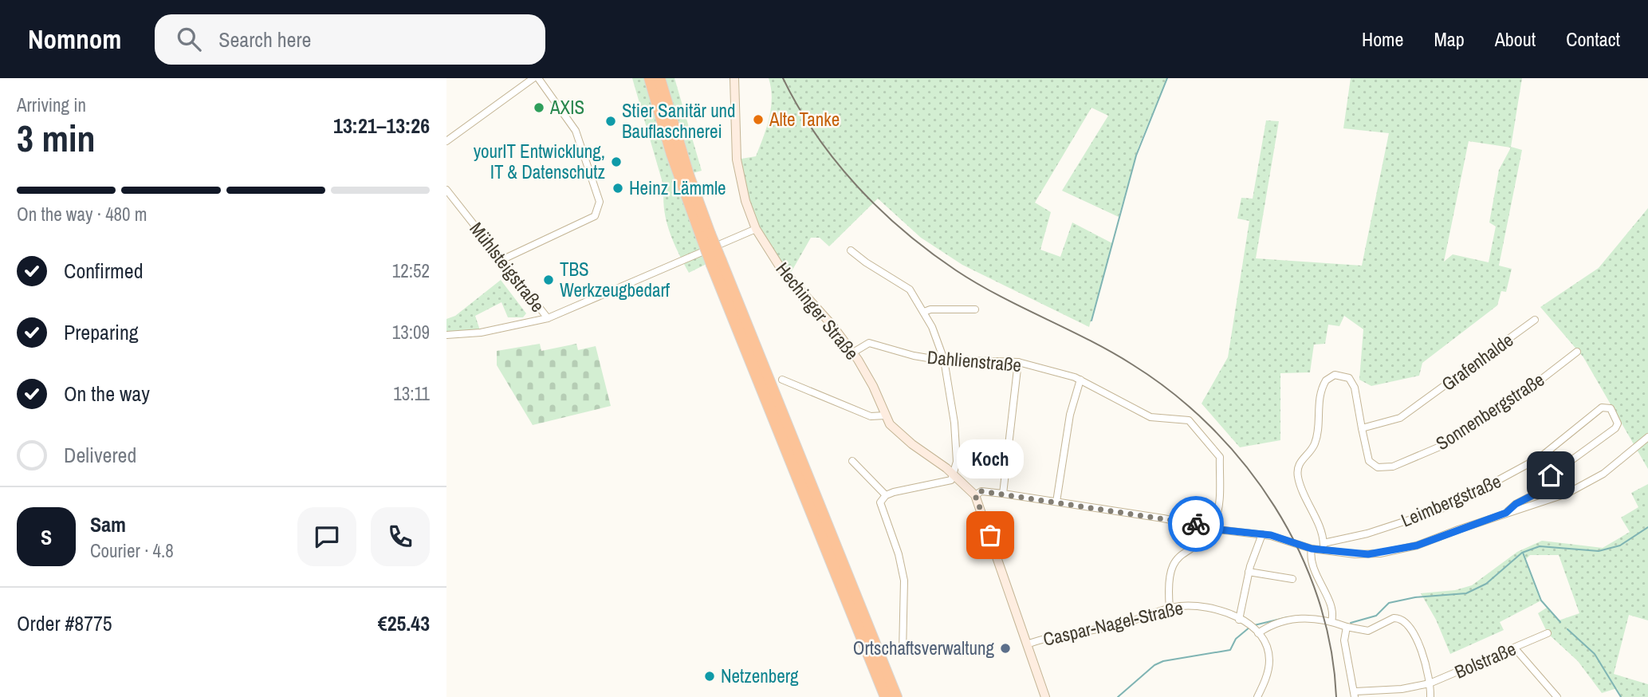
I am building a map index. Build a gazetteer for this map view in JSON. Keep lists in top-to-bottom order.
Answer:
{
  "streets": {
    "street": [
      "Mühlsteigstraße",
      "Hechinger Straße",
      "Dahlienstraße",
      "Grafenhalde",
      "Sonnenbergstraße",
      "Leimbergstraße",
      "Caspar-Nagel-Straße",
      "Bolstraße"
    ]
  },
  "crossings": [
    ["Hechinger Straße", "Dahlienstraße"],
    ["Hechinger Straße", "Caspar-Nagel-Straße"],
    ["Grafenhalde", "Sonnenbergstraße"],
    ["Sonnenbergstraße", "Leimbergstraße"]
  ],
  "places": [
    "AXIS",
    "Alte Tanke",
    "Stier Sanitär und Bauflaschnerei",
    "yourIT Entwicklung, IT & Datenschutz",
    "Heinz Lämmle",
    "TBS Werkzeugbedarf",
    "Koch",
    "Ortschaftsverwaltung",
    "Netzenberg"
  ],
  "page": {
    "header": "Nomnom",
    "search": "Search here",
    "nav": [
      "Home",
      "Map",
      "About",
      "Contact"
    ],
    "heading": ["3 min", "Arriving in", "13:21–13:26"],
    "panel": [
      "Sam",
      "Courier · 4.8",
      "Order #8775",
      "€25.43"
    ],
    "bar": "On the way · 480 m",
    "list": [
      ["Confirmed", "12:52"],
      ["Preparing", "13:09"],
      ["On the way", "13:11"],
      "Delivered"
    ],
    "bubble": "Koch",
    "round": "S"
  }
}
